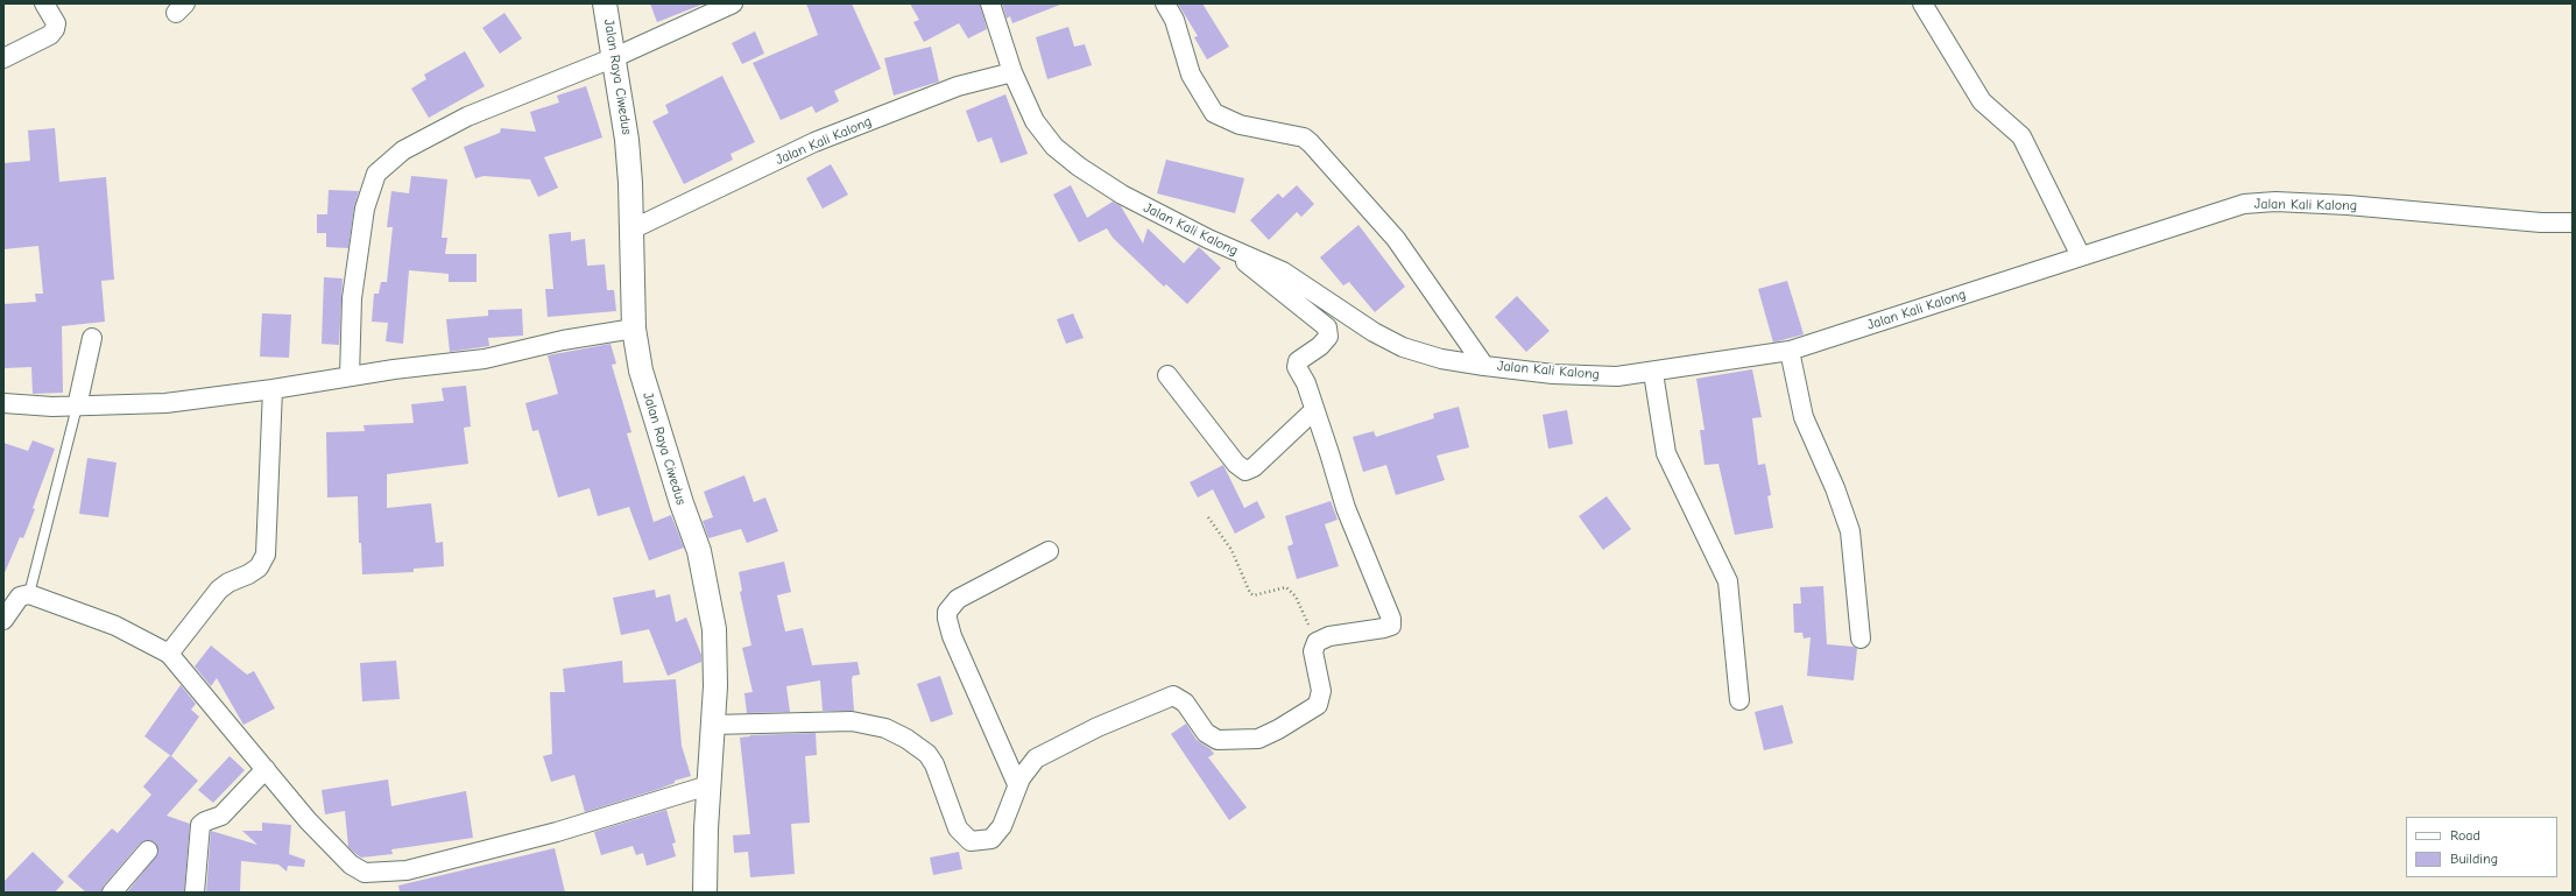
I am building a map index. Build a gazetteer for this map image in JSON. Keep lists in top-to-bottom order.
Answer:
{
  "streets": {
    "street": ["Jalan Raya Ciwedus", "Jalan Kali Kalong"]
  },
  "crossings": [
    ["Jalan Raya Ciwedus", "Jalan Kali Kalong"]
  ],
  "legend": ["Road", "Building"]
}
